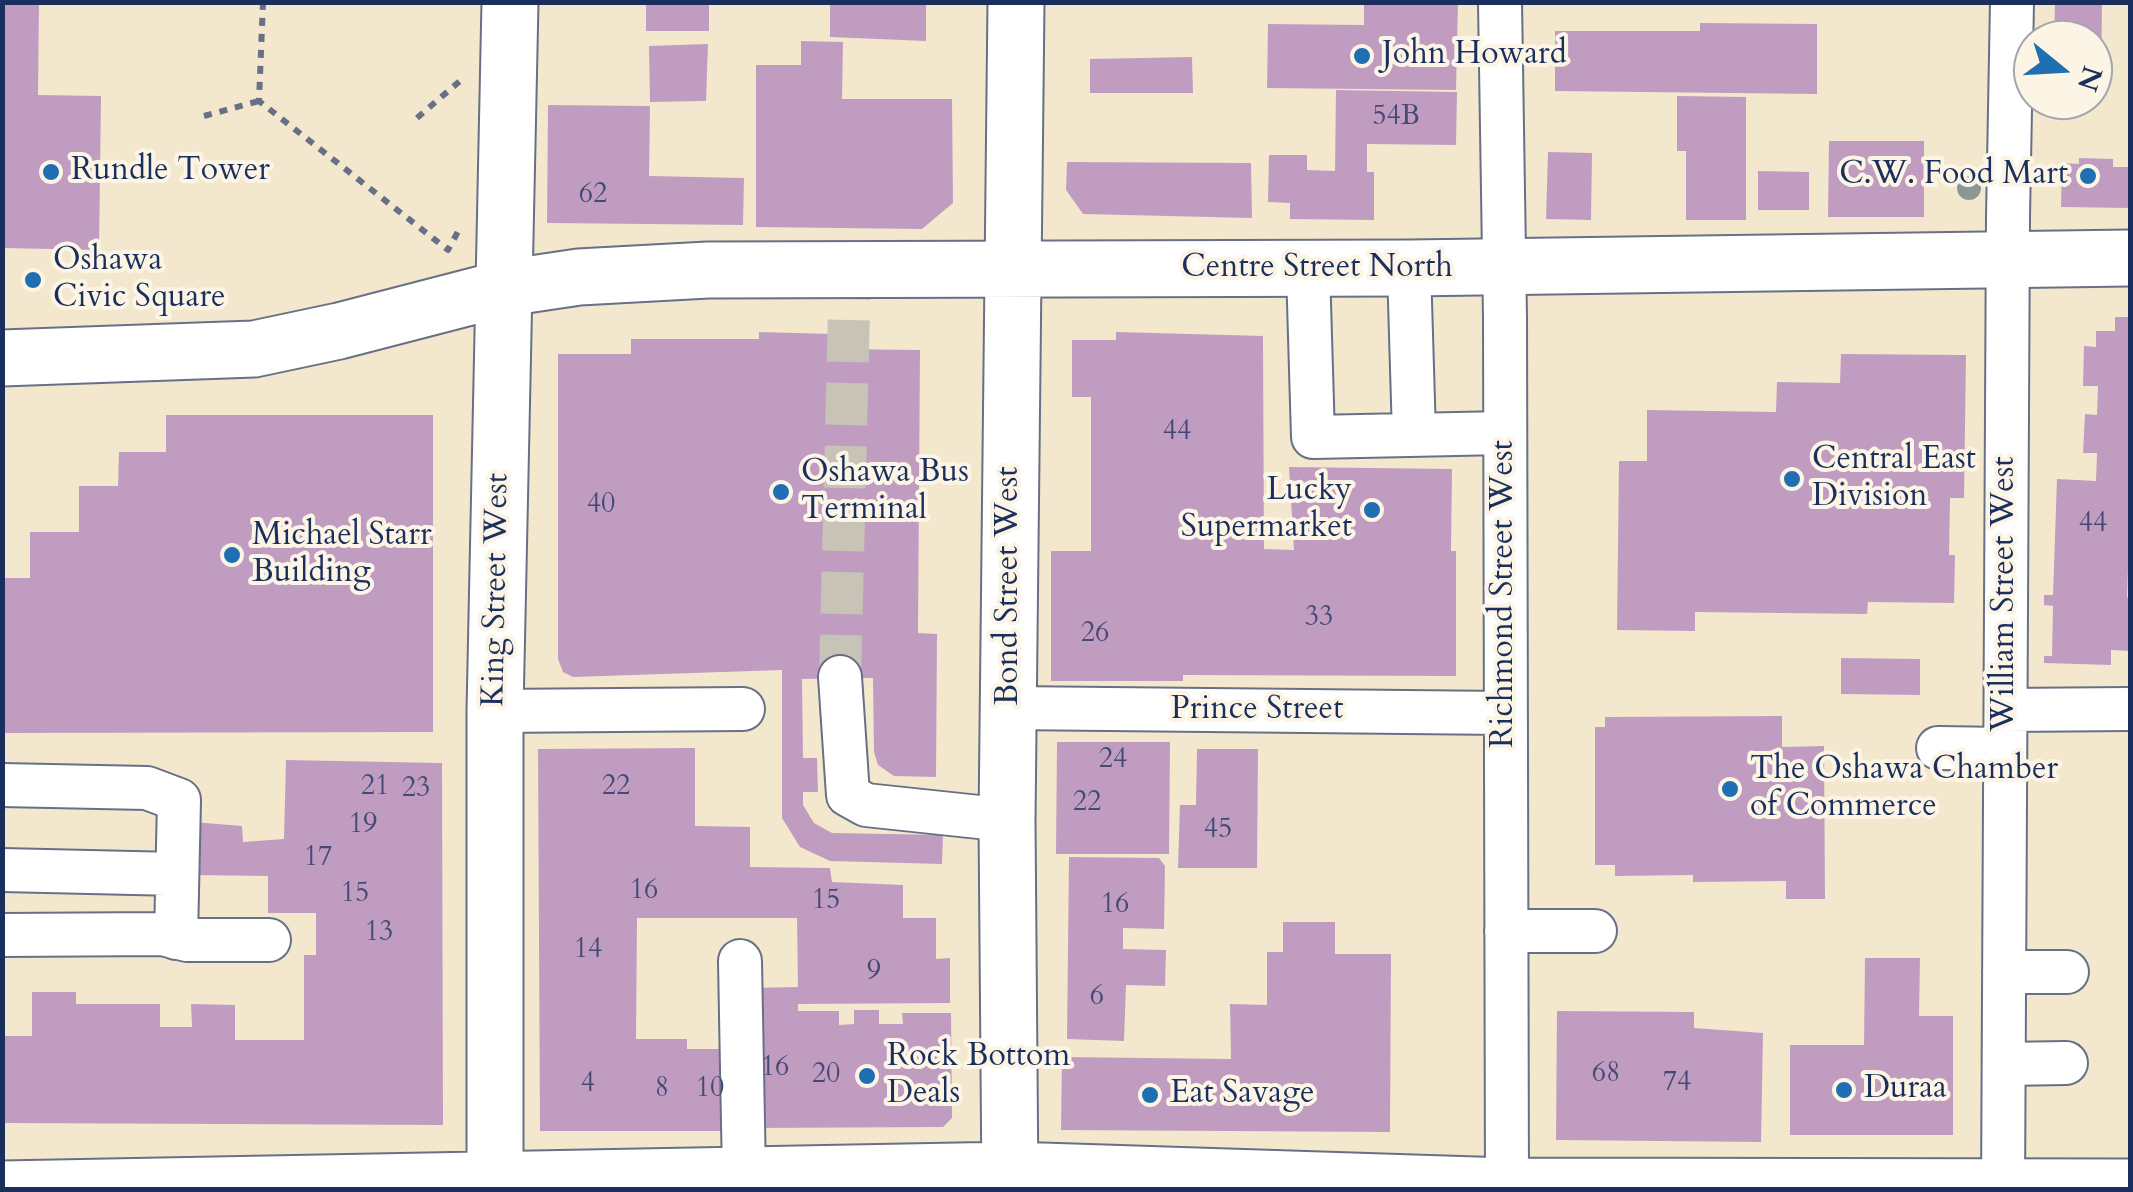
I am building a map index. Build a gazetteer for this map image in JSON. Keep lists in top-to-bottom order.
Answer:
{
  "streets": {
    "main road": ["Centre Street North", "Bond Street West", "King Street West"],
    "street": ["Richmond Street West", "William Street West", "Prince Street"]
  },
  "crossings": [
    ["Centre Street North", "Bond Street West"],
    ["Centre Street North", "King Street West"],
    ["Centre Street North", "Richmond Street West"],
    ["Centre Street North", "William Street West"],
    ["Bond Street West", "Prince Street"],
    ["Richmond Street West", "Prince Street"]
  ],
  "places": [
    "John Howard",
    "Rundle Tower",
    "C.W. Food Mart",
    "Oshawa Civic Square",
    "Central East Division",
    "Oshawa Bus Terminal",
    "Lucky Supermarket",
    "Michael Starr Building",
    "The Oshawa Chamber of Commerce",
    "Rock Bottom Deals",
    "Duraa",
    "Eat Savage"
  ],
  "house_numbers": [
    "54B",
    "62",
    "44",
    "40",
    "44",
    "33",
    "26",
    "24",
    "21",
    "22",
    "23",
    "22",
    "19",
    "45",
    "17",
    "16",
    "15",
    "15",
    "16",
    "13",
    "14",
    "9",
    "6",
    "16",
    "68",
    "20",
    "74",
    "4",
    "8",
    "10"
  ],
  "north": "right"
}
